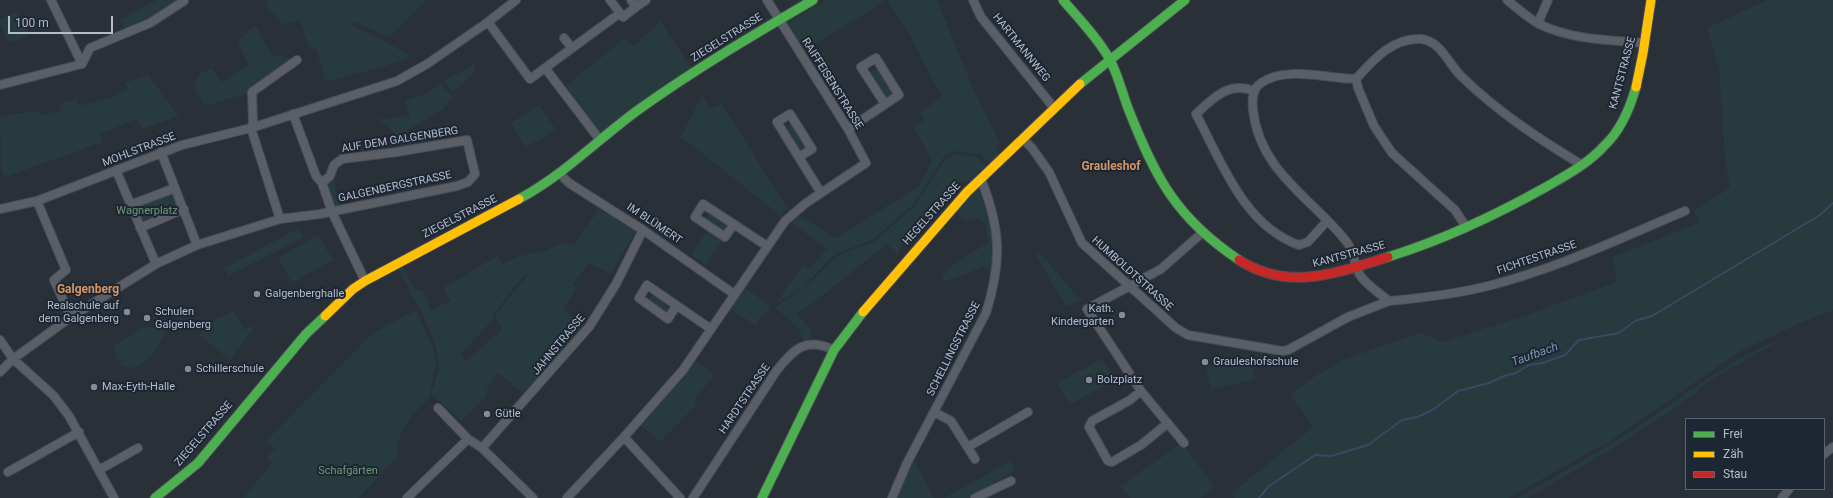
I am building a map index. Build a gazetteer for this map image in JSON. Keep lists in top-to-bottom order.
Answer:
{
  "streets": {
    "street": [
      "ZIEGELSTRASSE",
      "HARTMANNWEG",
      "KANTSTRASSE",
      "RAIFFEISENSTRASSE",
      "AUF DEM GALGENBERG",
      "MOHLSTRASSE",
      "GALGENBERGSTRASSE",
      "HEGELSTRASSE",
      "IM BLÜMERT",
      "FICHTESTRASSE",
      "HUMBOLDTSTRASSE",
      "JAHNSTRASSE",
      "SCHELLINGSTRASSE",
      "HARDTSTRASSE"
    ]
  },
  "crossings": [
    ["ZIEGELSTRASSE", "RAIFFEISENSTRASSE"],
    ["ZIEGELSTRASSE", "GALGENBERGSTRASSE"],
    ["ZIEGELSTRASSE", "IM BLÜMERT"],
    ["HARTMANNWEG", "HEGELSTRASSE"],
    ["KANTSTRASSE", "HEGELSTRASSE"],
    ["AUF DEM GALGENBERG", "GALGENBERGSTRASSE"],
    ["HEGELSTRASSE", "HUMBOLDTSTRASSE"],
    ["HEGELSTRASSE", "SCHELLINGSTRASSE"],
    ["HEGELSTRASSE", "HARDTSTRASSE"],
    ["IM BLÜMERT", "JAHNSTRASSE"],
    ["FICHTESTRASSE", "HUMBOLDTSTRASSE"]
  ],
  "districts": ["Grauleshof", "Galgenberg"],
  "water": ["Taufbach"],
  "parks": ["Wagnerplatz", "Schafgärten"],
  "places": [
    "Galgenberghalle",
    "Realschule auf dem Galgenberg",
    "Kath. Kindergarten",
    "Schulen Galgenberg",
    "Grauleshofschule",
    "Schillerschule",
    "Bolzplatz",
    "Max-Eyth-Halle",
    "Gütle"
  ],
  "legend": ["Frei", "Zäh", "Stau"],
  "scale_bar": "100 m"
}
